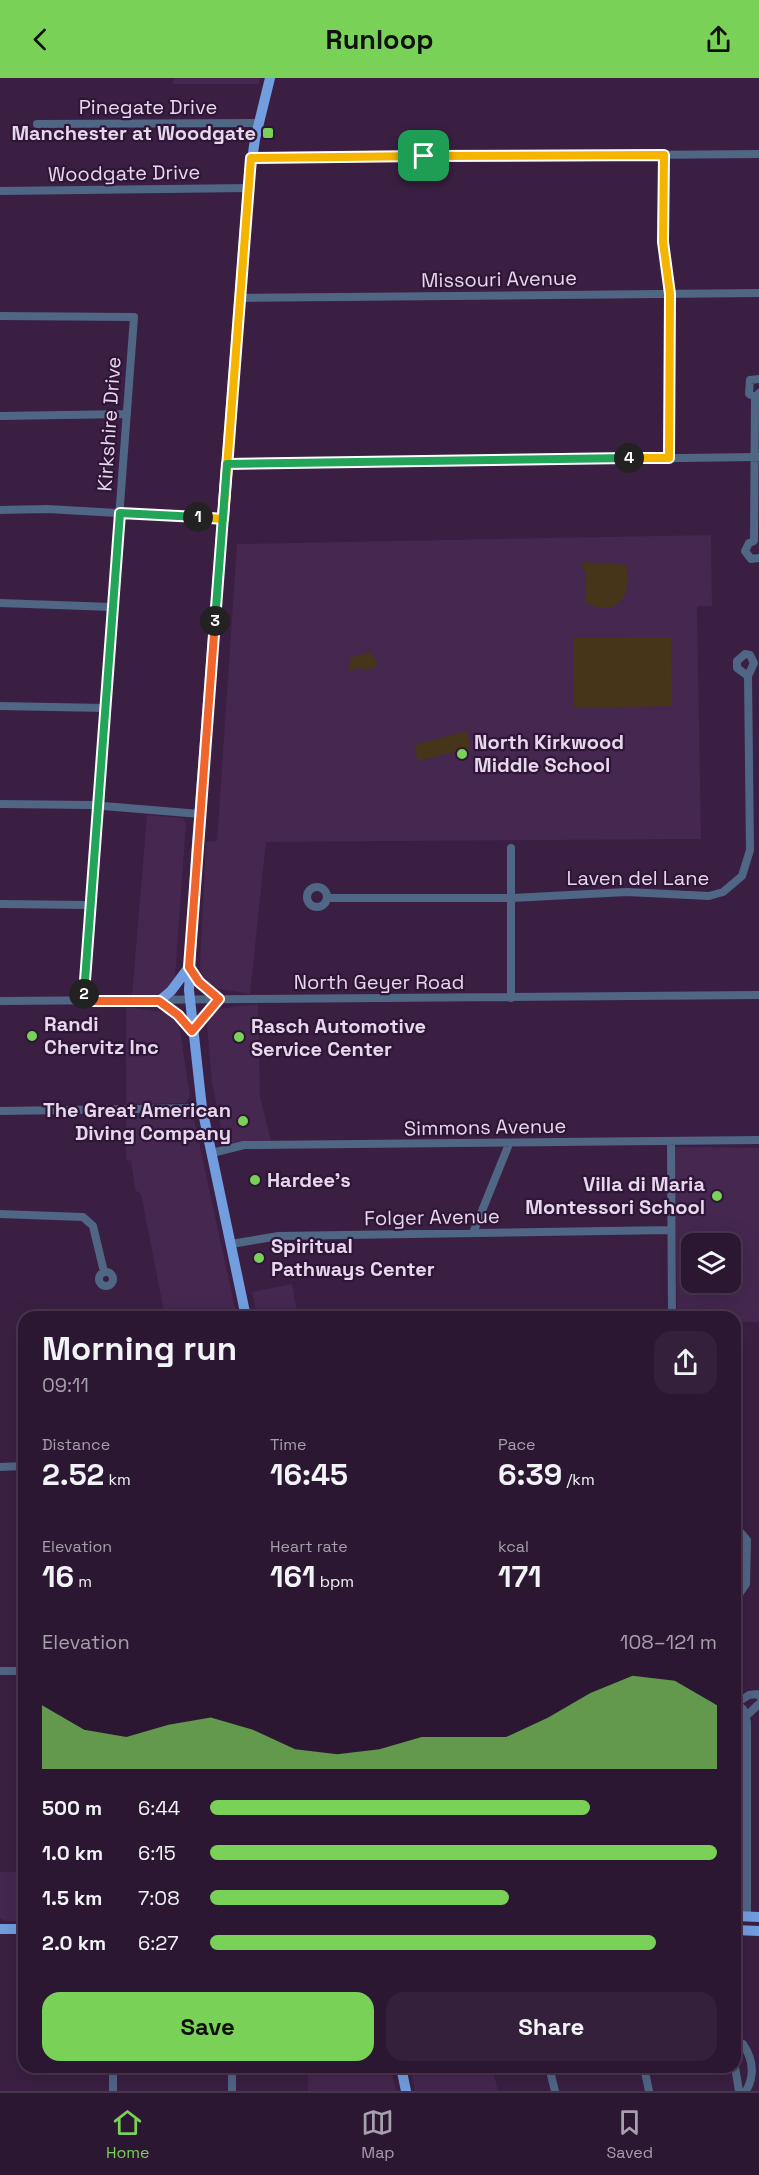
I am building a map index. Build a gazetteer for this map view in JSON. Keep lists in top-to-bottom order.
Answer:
{
  "streets": {
    "street": [
      "Pinegate Drive",
      "Woodgate Drive",
      "Missouri Avenue",
      "Kirkshire Drive",
      "Laven del Lane",
      "North Geyer Road",
      "Simmons Avenue",
      "Folger Avenue"
    ]
  },
  "crossings": [
    ["Kirkshire Drive", "North Geyer Road"]
  ],
  "places": {
    "transit": ["Manchester at Woodgate"],
    "other": [
      "North Kirkwood Middle School",
      "Randi Chervitz Inc",
      "Rasch Automotive Service Center",
      "The Great American Diving Company",
      "Hardee's",
      "Villa di Maria Montessori School",
      "Spiritual Pathways Center"
    ]
  },
  "page": {
    "header": "Runloop",
    "pins": [
      "4",
      "1",
      "3",
      "2"
    ],
    "heading": ["Morning run", "09:11"],
    "stats": [
      ["Distance", "2.52 km"],
      ["Time", "16:45"],
      ["Pace", "6:39 /km"],
      ["Elevation", "16 m"],
      ["Heart rate", "161 bpm"],
      ["kcal", "171"]
    ],
    "chart": ["Elevation", "108–121 m"],
    "list": [
      {
        "name": "500 m",
        "note": "6:44"
      },
      {
        "name": "1.0 km",
        "note": "6:15"
      },
      {
        "name": "1.5 km",
        "note": "7:08"
      },
      {
        "name": "2.0 km",
        "note": "6:27"
      }
    ],
    "buttons": ["Save", "Share"],
    "tabs": ["Home", "Map", "Saved"]
  }
}
